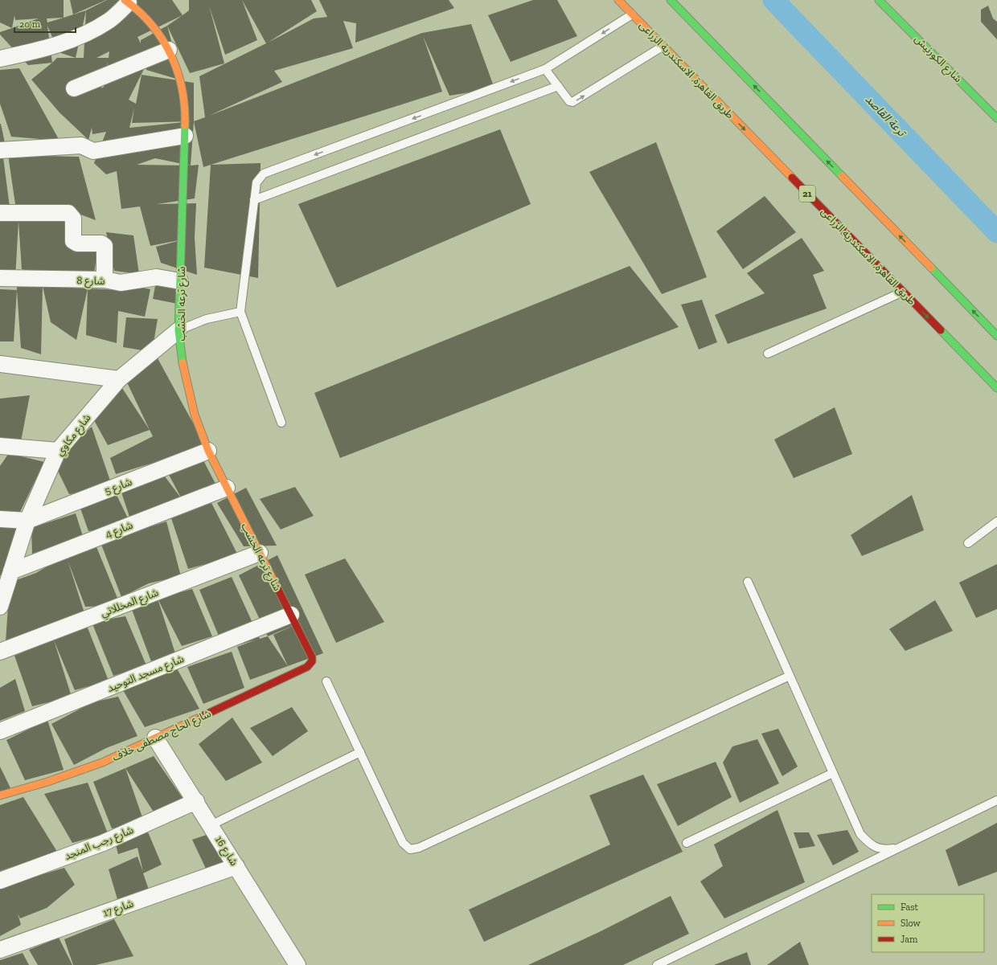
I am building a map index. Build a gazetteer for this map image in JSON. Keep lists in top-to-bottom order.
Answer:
{
  "streets": {
    "main road": [
      "شارع الكورنيش",
      "طريق القاهرة, الاسكندرية الزراعى",
      "21",
      "شارع ترعه الخشب",
      "شارع الحاج مصطفى خلاف"
    ],
    "street": [
      "شارع 8",
      "شارع مكاوي",
      "شارع 5",
      "شارع 4",
      "شارع المخللاتي",
      "شارع مسجد التوحيد",
      "شارع رجب المنجد",
      "شارع 16",
      "شارع 17"
    ]
  },
  "crossings": [
    ["شارع 8", "شارع ترعه الخشب"],
    ["شارع ترعه الخشب", "شارع مكاوي"],
    ["شارع ترعه الخشب", "شارع 5"],
    ["شارع ترعه الخشب", "شارع 4"],
    ["شارع ترعه الخشب", "شارع المخللاتي"],
    ["شارع ترعه الخشب", "شارع مسجد التوحيد"],
    ["شارع ترعه الخشب", "شارع الحاج مصطفى خلاف"],
    ["شارع مكاوي", "شارع 5"],
    ["شارع مكاوي", "شارع 4"],
    ["شارع الحاج مصطفى خلاف", "شارع 16"],
    ["شارع رجب المنجد", "شارع 16"],
    ["شارع 16", "شارع 17"]
  ],
  "water": ["ترعة القاصد"],
  "legend": ["Fast", "Slow", "Jam"],
  "scale_bar": "20 m"
}
